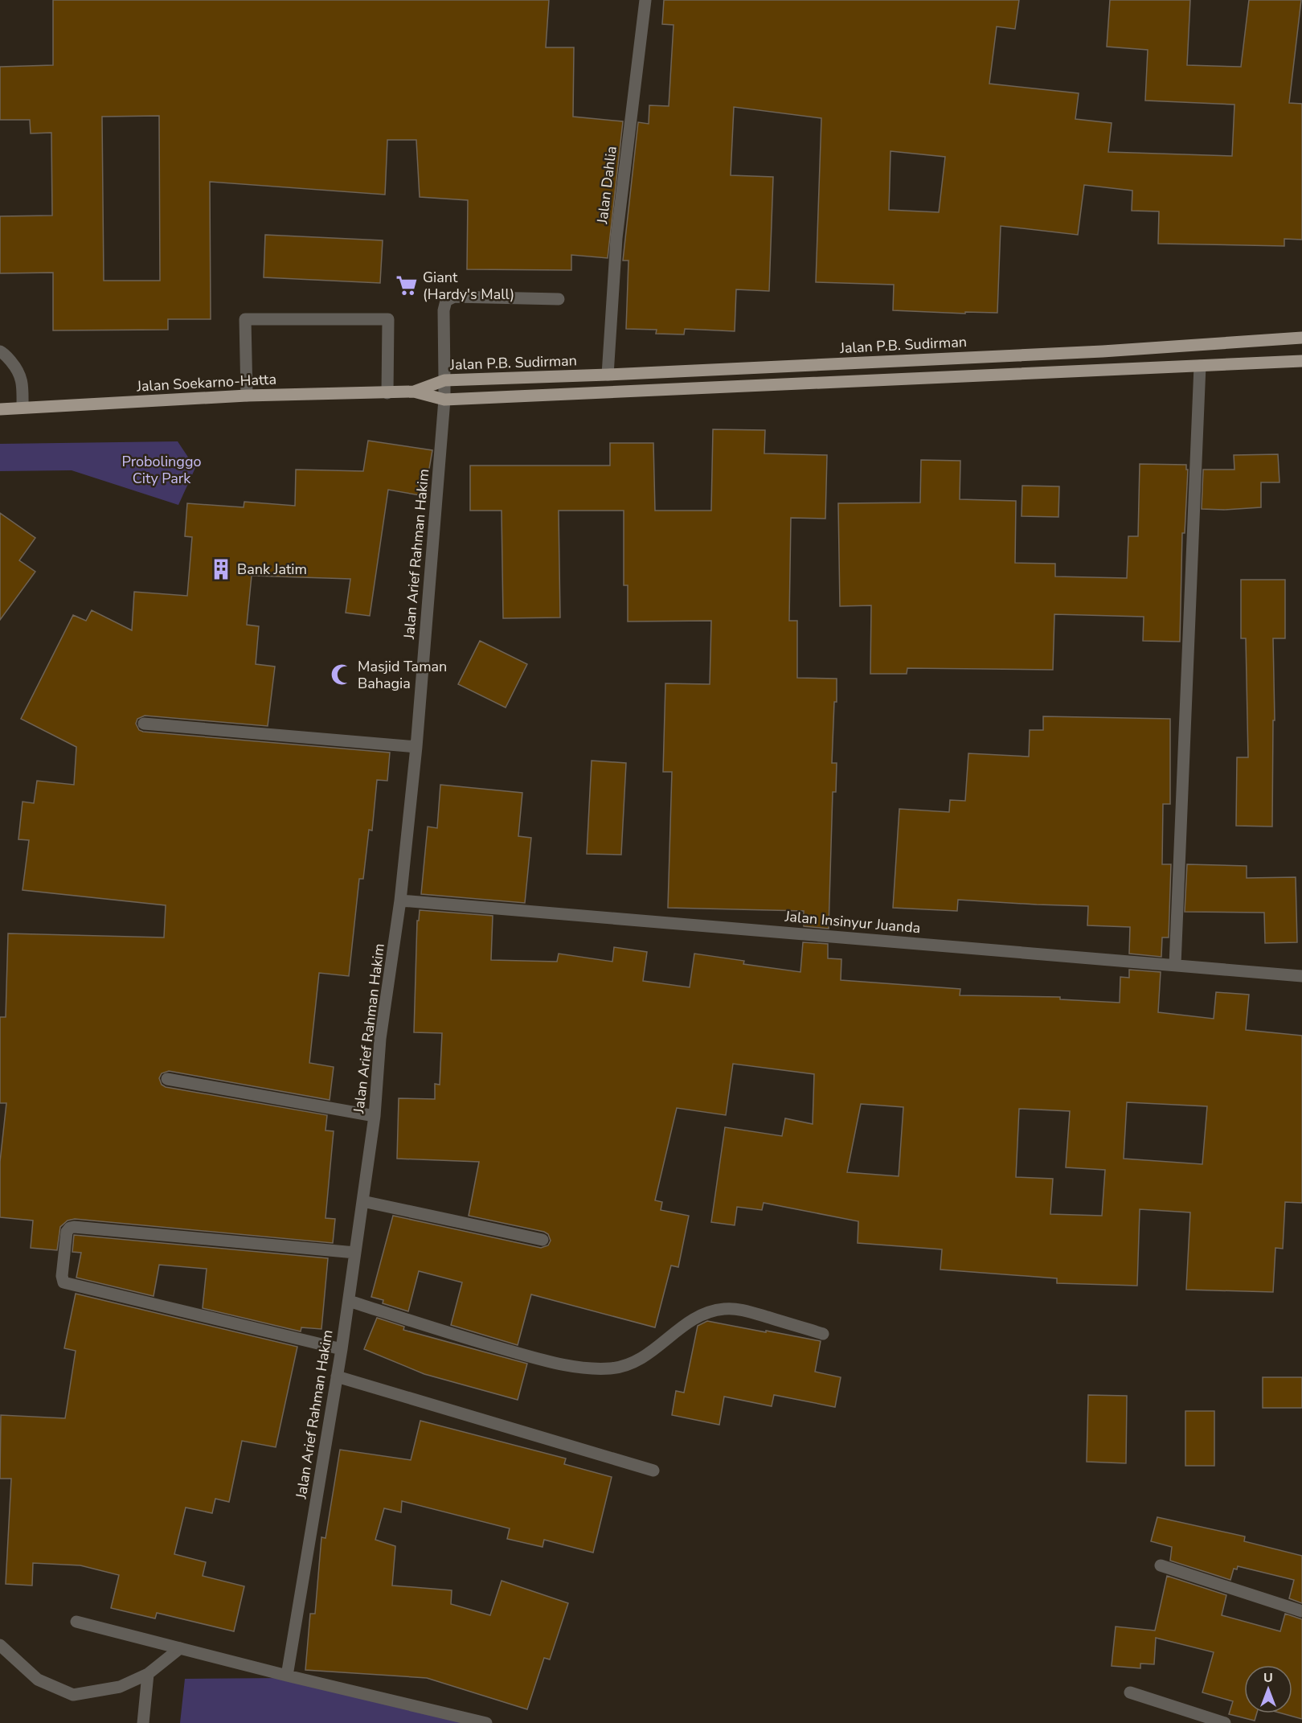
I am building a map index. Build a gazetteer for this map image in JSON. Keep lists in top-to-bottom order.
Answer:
{
  "streets": {
    "main road": ["Jalan P.B. Sudirman", "Jalan Soekarno-Hatta"],
    "street": ["Jalan Dahlia", "Jalan Arief Rahman Hakim", "Jalan Insinyur Juanda"]
  },
  "crossings": [
    ["Jalan Dahlia", "Jalan P.B. Sudirman"],
    ["Jalan P.B. Sudirman", "Jalan Soekarno-Hatta"],
    ["Jalan P.B. Sudirman", "Jalan Arief Rahman Hakim"],
    ["Jalan Arief Rahman Hakim", "Jalan Insinyur Juanda"]
  ],
  "parks": ["Probolinggo City Park"],
  "places": {
    "supermarket": ["Giant (Hardy's Mall)"],
    "building": ["Bank Jatim"],
    "mosque": ["Masjid Taman Bahagia"]
  },
  "north": "top"
}
